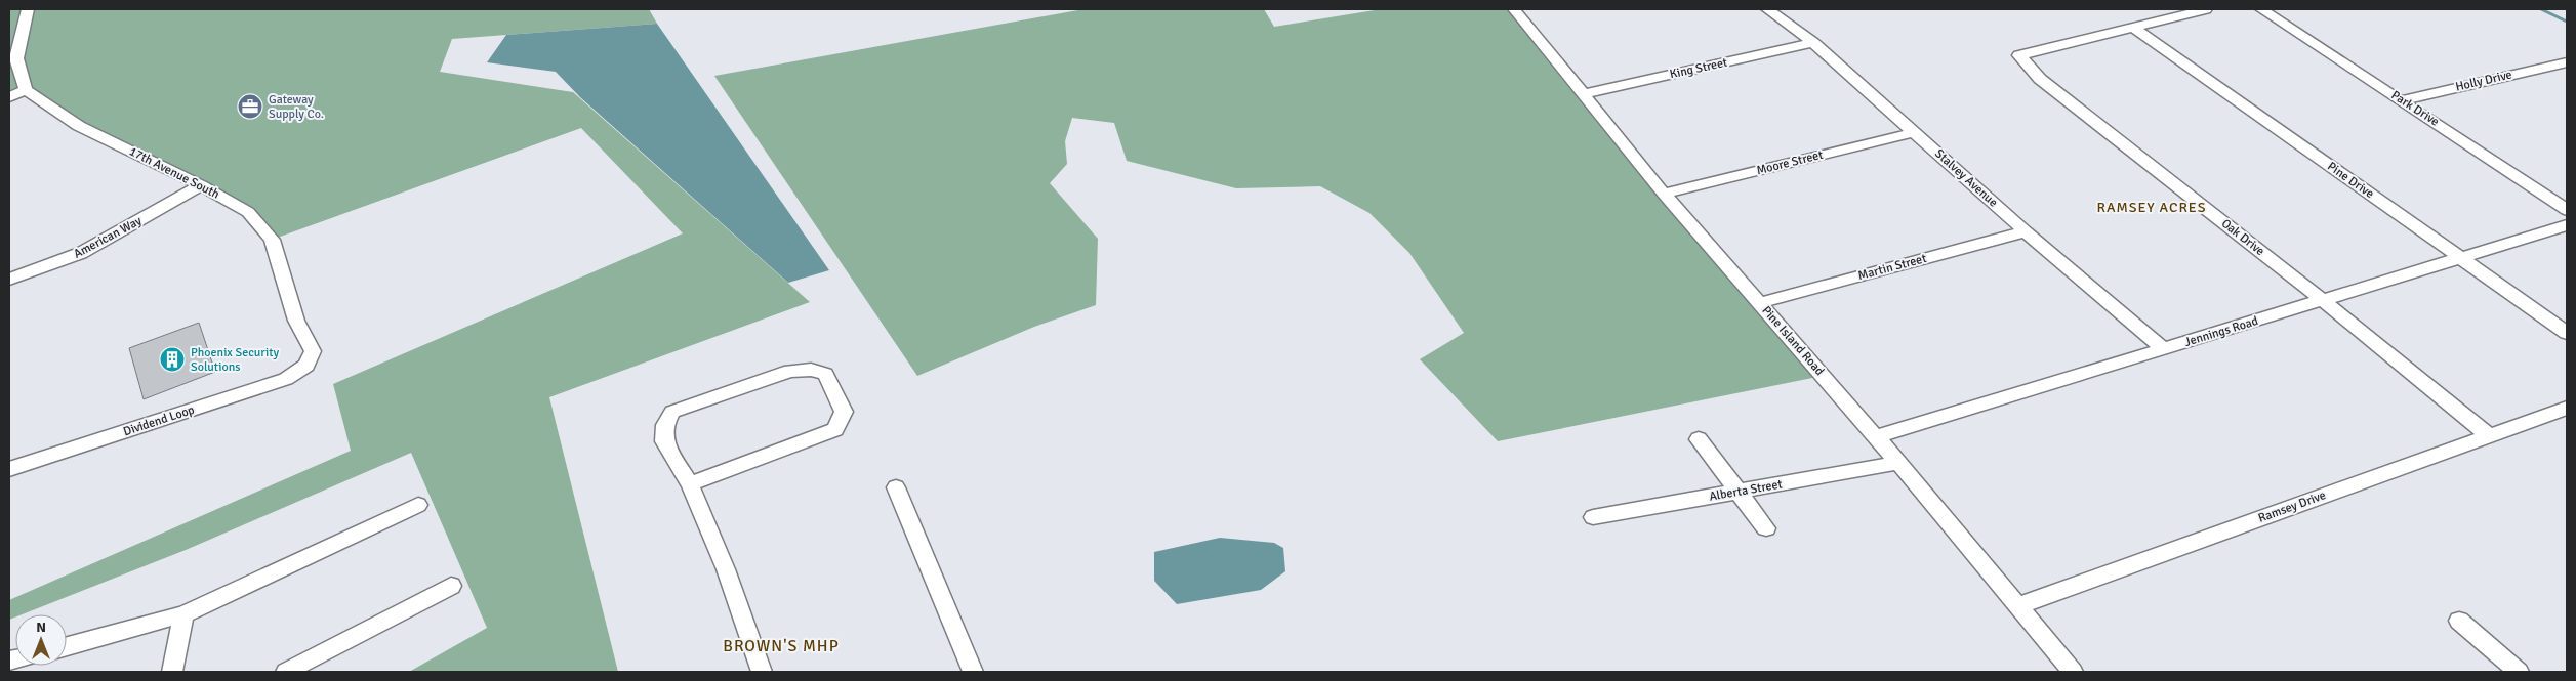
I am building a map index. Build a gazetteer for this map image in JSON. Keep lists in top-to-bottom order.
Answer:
{
  "streets": {
    "street": [
      "King Street",
      "Holly Drive",
      "Park Drive",
      "Moore Street",
      "17th Avenue South",
      "Stalvey Avenue",
      "Pine Drive",
      "American Way",
      "Oak Drive",
      "Martin Street",
      "Jennings Road",
      "Pine Island Road",
      "Dividend Loop",
      "Alberta Street",
      "Ramsey Drive"
    ]
  },
  "crossings": [
    ["King Street", "Stalvey Avenue"],
    ["King Street", "Pine Island Road"],
    ["Holly Drive", "Park Drive"],
    ["Moore Street", "Stalvey Avenue"],
    ["Moore Street", "Pine Island Road"],
    ["17th Avenue South", "American Way"],
    ["17th Avenue South", "Dividend Loop"],
    ["Stalvey Avenue", "Martin Street"],
    ["Stalvey Avenue", "Jennings Road"],
    ["Pine Drive", "Oak Drive"],
    ["Pine Drive", "Jennings Road"],
    ["Oak Drive", "Jennings Road"],
    ["Oak Drive", "Ramsey Drive"],
    ["Martin Street", "Pine Island Road"],
    ["Jennings Road", "Pine Island Road"],
    ["Pine Island Road", "Alberta Street"],
    ["Pine Island Road", "Ramsey Drive"]
  ],
  "districts": ["RAMSEY ACRES", "BROWN'S MHP"],
  "places": {
    "office": ["Gateway Supply Co."],
    "building": ["Phoenix Security Solutions"]
  },
  "north": "top"
}
